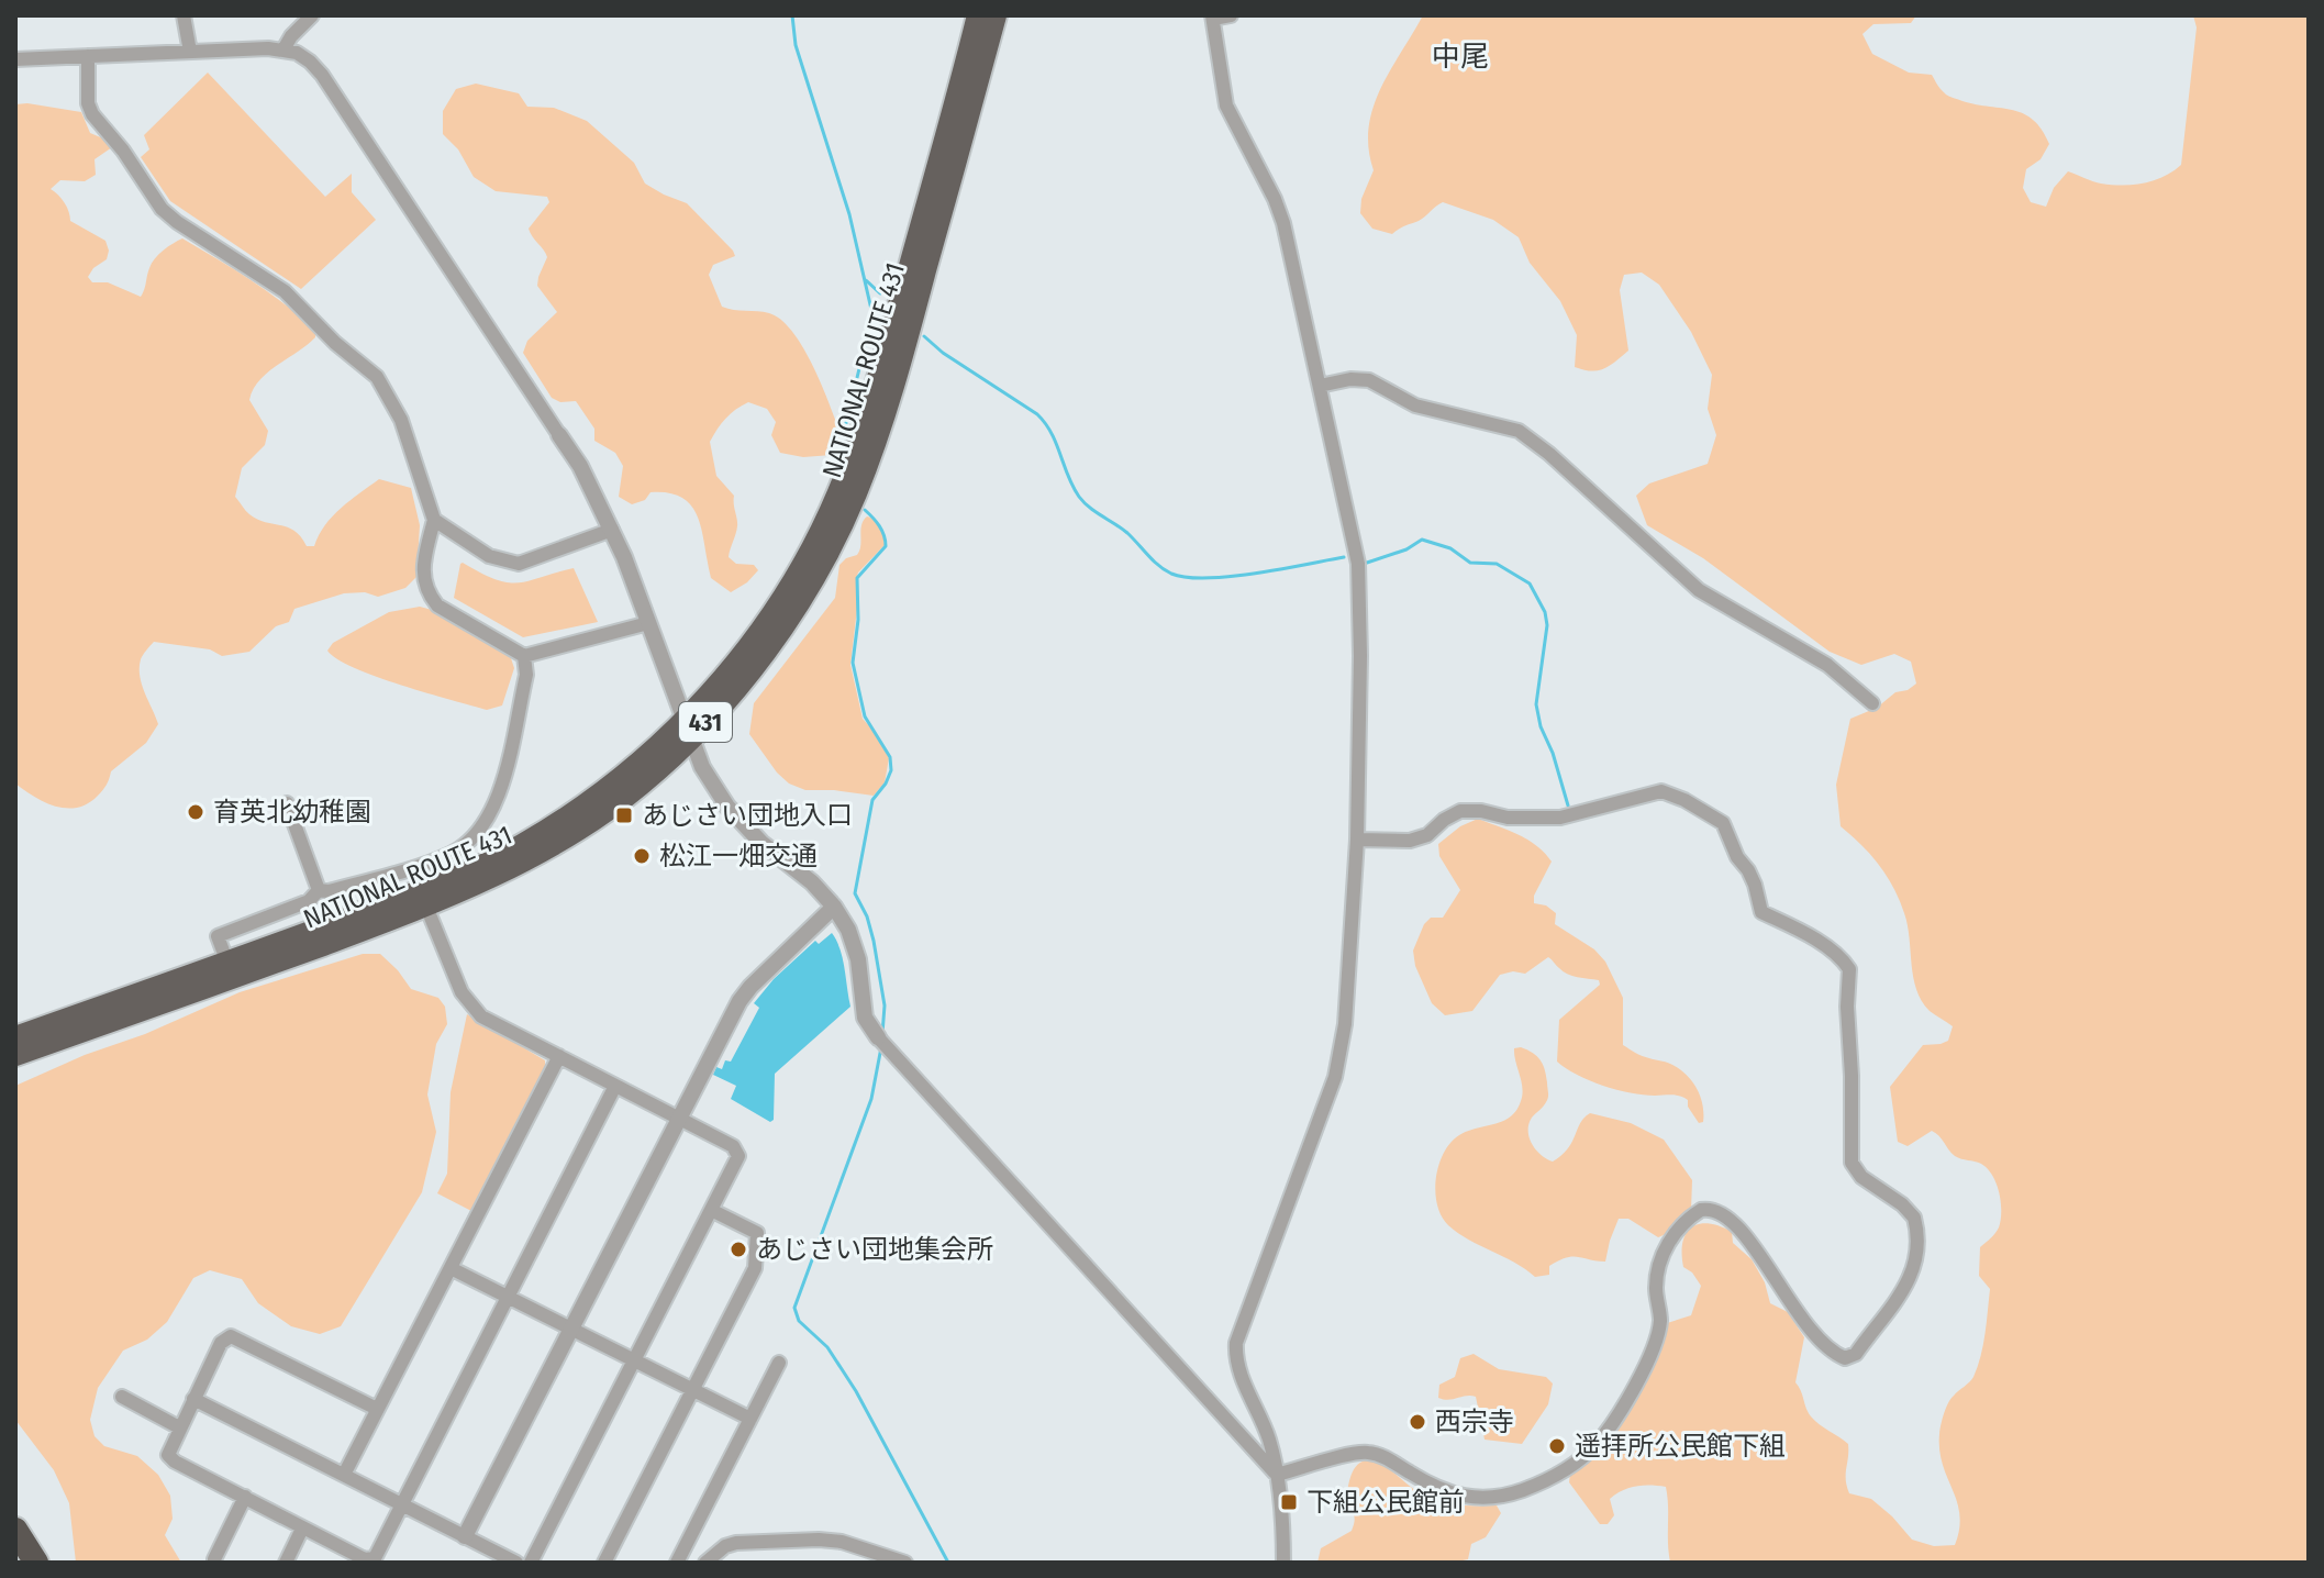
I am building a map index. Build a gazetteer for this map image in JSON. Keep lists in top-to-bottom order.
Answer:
{
  "streets": {
    "highway": ["NATIONAL ROUTE 431", "431"]
  },
  "districts": ["中尾"],
  "places": {
    "other": [
      "育英北幼稚園",
      "松江一畑交通",
      "あじさい団地集会所",
      "西宗寺",
      "遥拝所公民館下組"
    ],
    "transit": ["あじさい団地入口", "下組公民館前"]
  }
}
